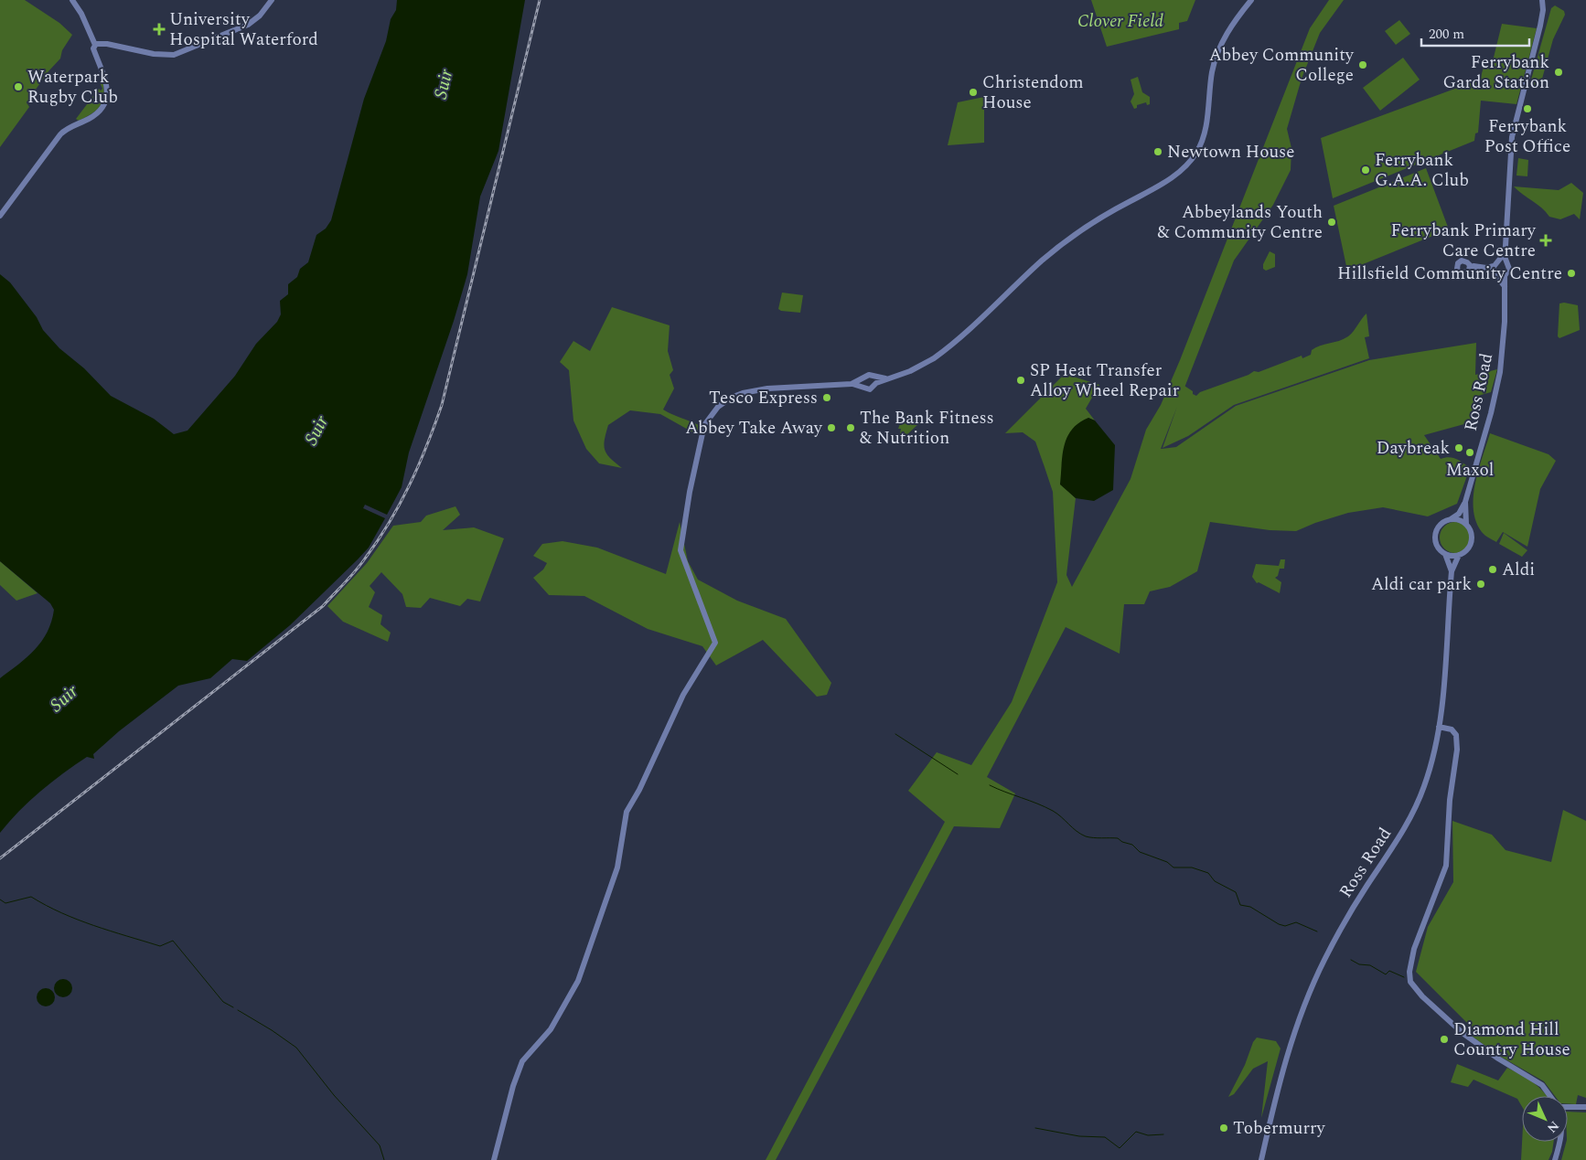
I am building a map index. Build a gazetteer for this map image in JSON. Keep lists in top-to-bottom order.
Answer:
{
  "streets": {
    "street": ["Ross Road"]
  },
  "water": ["Suir"],
  "parks": ["Clover Field"],
  "places": {
    "health": ["University Hospital Waterford", "Ferrybank Primary Care Centre"],
    "other": [
      "Abbey Community College",
      "Ferrybank Garda Station",
      "Waterpark Rugby Club",
      "Christendom House",
      "Ferrybank Post Office",
      "Newtown House",
      "Ferrybank G.A.A. Club",
      "Abbeylands Youth & Community Centre",
      "Hillsfield Community Centre",
      "SP Heat Transfer Alloy Wheel Repair",
      "Tesco Express",
      "Abbey Take Away",
      "The Bank Fitness & Nutrition",
      "Daybreak",
      "Maxol",
      "Aldi",
      "Aldi car park",
      "Diamond Hill Country House",
      "Tobermurry"
    ]
  },
  "scale_bar": "200 m",
  "north": "bottom right"
}
